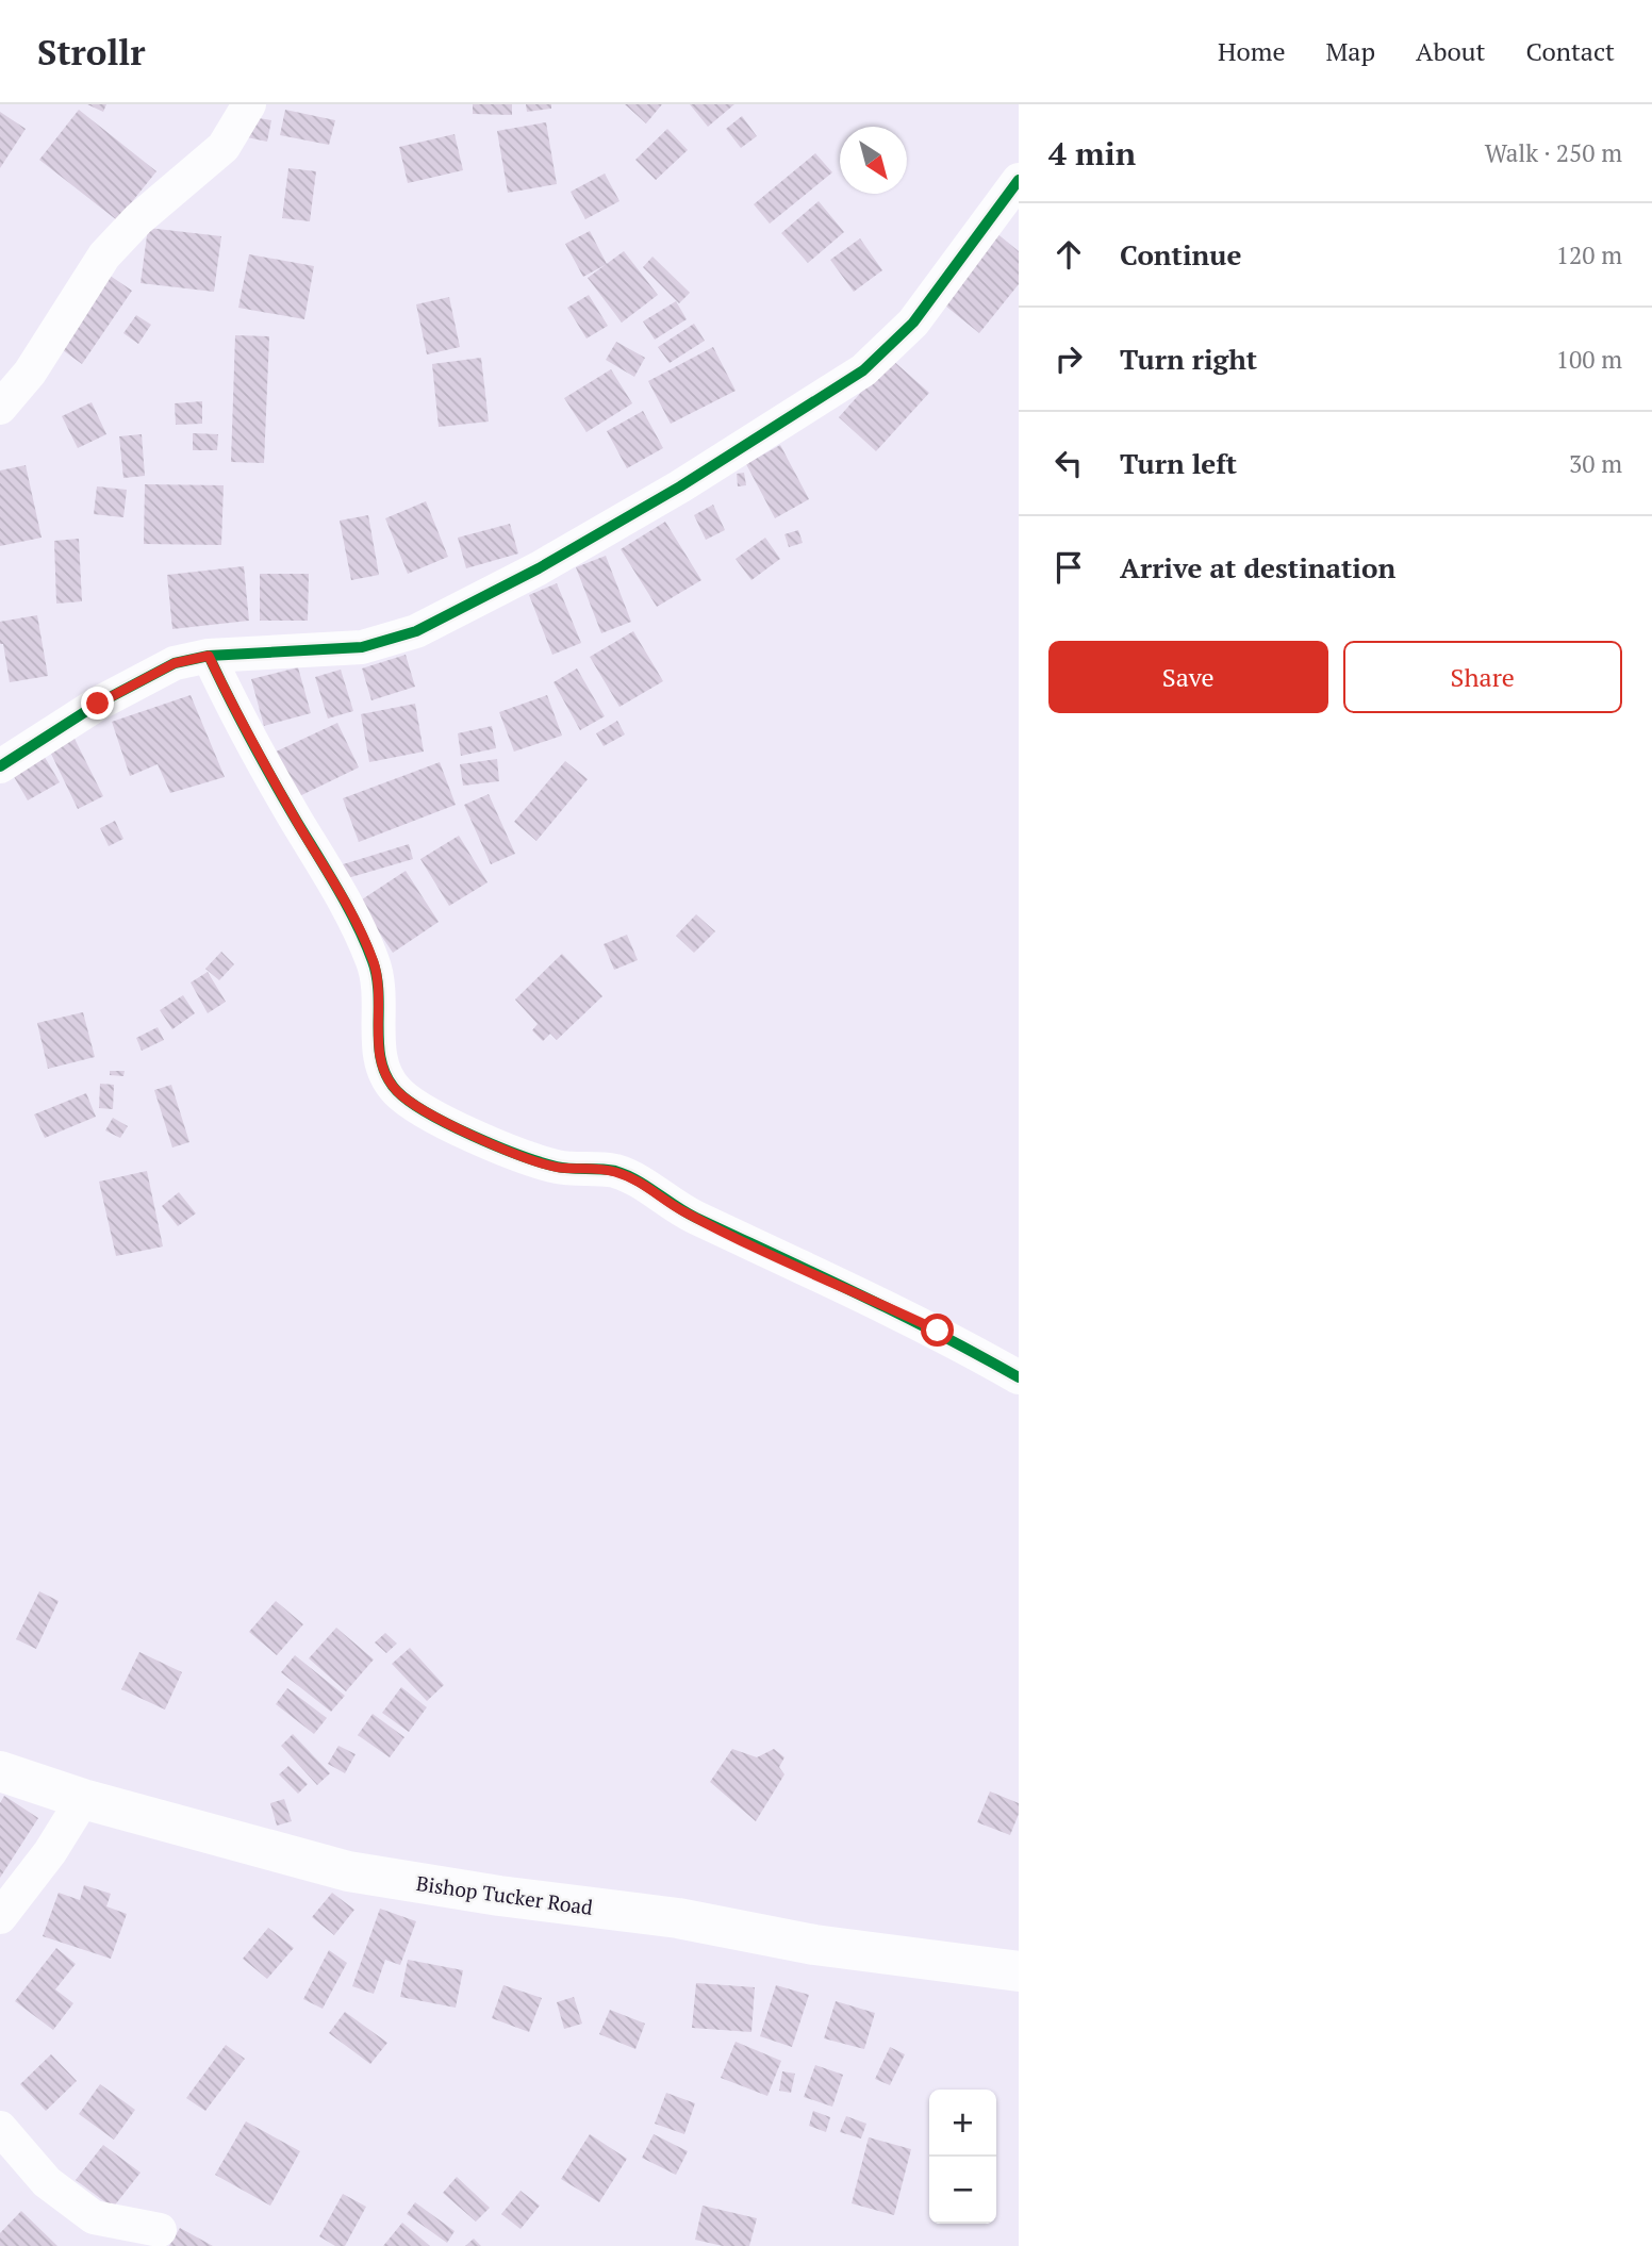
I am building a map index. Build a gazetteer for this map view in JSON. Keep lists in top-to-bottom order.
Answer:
{
  "streets": {
    "main road": ["Bishop Tucker Road"]
  },
  "north": "bottom right",
  "page": {
    "header": "Strollr",
    "nav": [
      "Home",
      "Map",
      "About",
      "Contact"
    ],
    "heading": ["4 min", "Walk · 250 m"],
    "list": [
      ["Continue", "120 m"],
      ["Turn right", "100 m"],
      ["Turn left", "30 m"],
      "Arrive at destination"
    ],
    "buttons": ["Save", "Share"],
    "map_buttons": ["+", "−"]
  }
}
